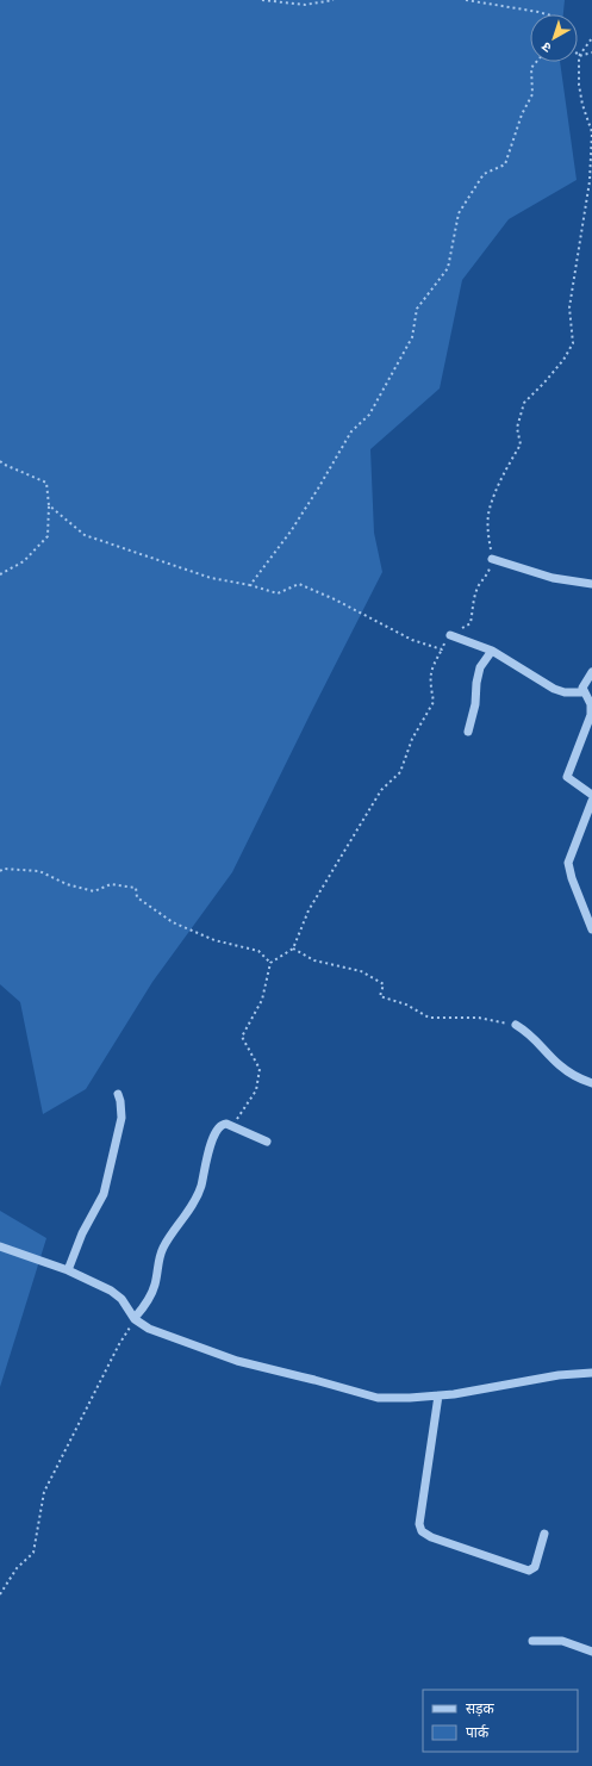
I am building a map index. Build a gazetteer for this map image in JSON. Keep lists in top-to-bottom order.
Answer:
{
  "legend": ["सड़क", "पार्क"],
  "north": "bottom left"
}
